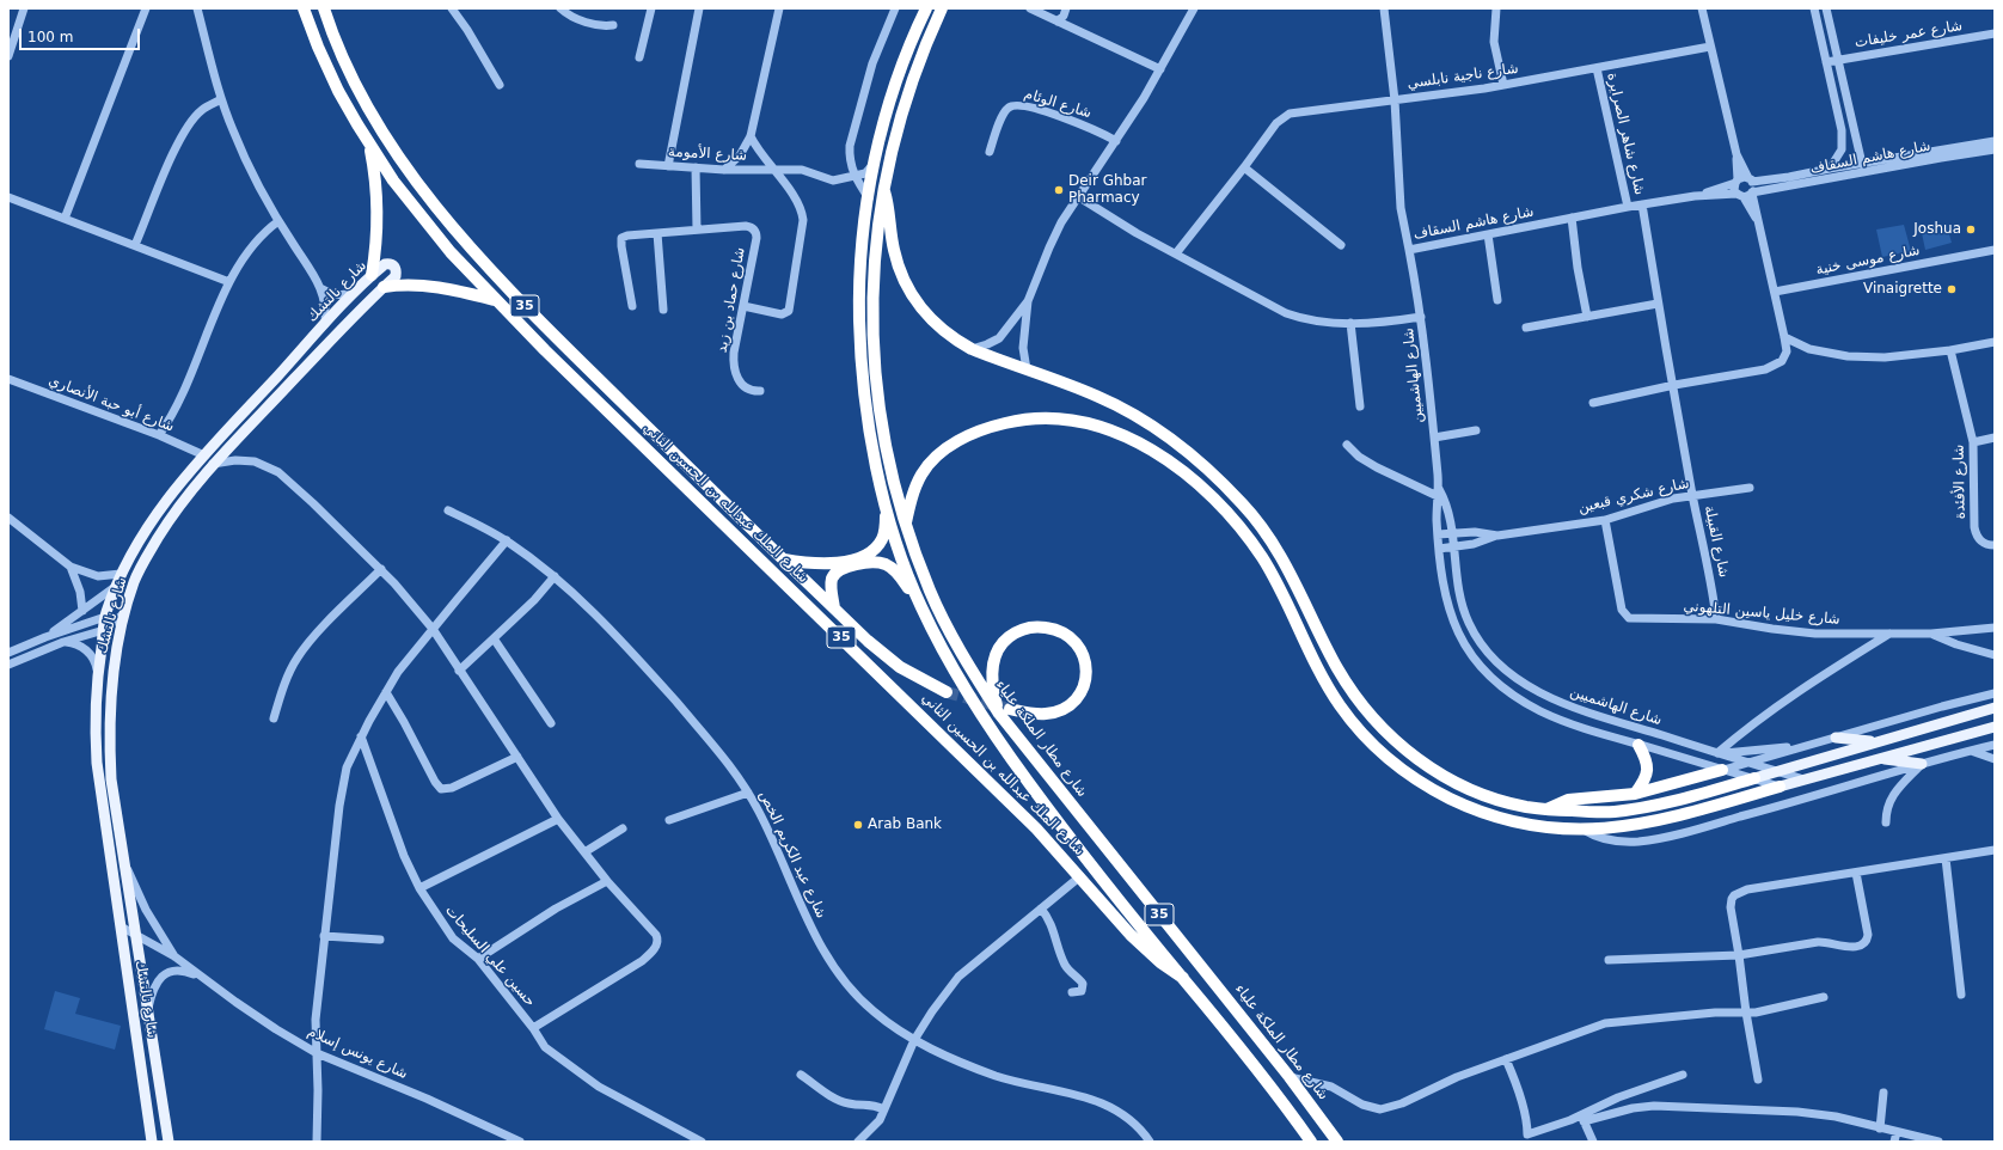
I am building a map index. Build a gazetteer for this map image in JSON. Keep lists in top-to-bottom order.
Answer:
{
  "streets": {
    "highway": ["35", "شارع الملك عبدالله بن الحسين الثاني", "شارع مطار الملكة علياء"],
    "main road": ["شارع نالتشك"],
    "street": [
      "شارع عمر خليفات",
      "شارع ناجية نابلسي",
      "شارع الوئام",
      "شارع شاهر الصرايرة",
      "شارع الأمومة",
      "شارع هاشم السقاف",
      "شارع موسى خنية",
      "شارع حماد بن زيد",
      "شارع الهاشميين",
      "شارع أبو حبة الأنصاري",
      "شارع الأفئدة",
      "شارع شكري قبعين",
      "شارع القبيلة",
      "شارع خليل ياسين التلهوني",
      "شارع عبد الكريم الخص",
      "حسين علي السليحات",
      "شارع يونس إسلام"
    ]
  },
  "crossings": [
    ["شارع ناجية نابلسي", "شارع شاهر الصرايرة"],
    ["شارع شاهر الصرايرة", "شارع هاشم السقاف"],
    ["شارع هاشم السقاف", "شارع الهاشميين"],
    ["شارع هاشم السقاف", "شارع القبيلة"],
    ["شارع نالتشك", "شارع أبو حبة الأنصاري"],
    ["شارع نالتشك", "شارع يونس إسلام"],
    ["35", "شارع الملك عبدالله بن الحسين الثاني"],
    ["35", "شارع مطار الملكة علياء"],
    ["شارع الهاشميين", "شارع شكري قبعين"],
    ["شارع شكري قبعين", "شارع القبيلة"],
    ["شارع شكري قبعين", "شارع خليل ياسين التلهوني"],
    ["شارع القبيلة", "شارع خليل ياسين التلهوني"]
  ],
  "places": [
    "Deir Ghbar Pharmacy",
    "Joshua",
    "Vinaigrette",
    "Arab Bank"
  ],
  "scale_bar": "100 m"
}
